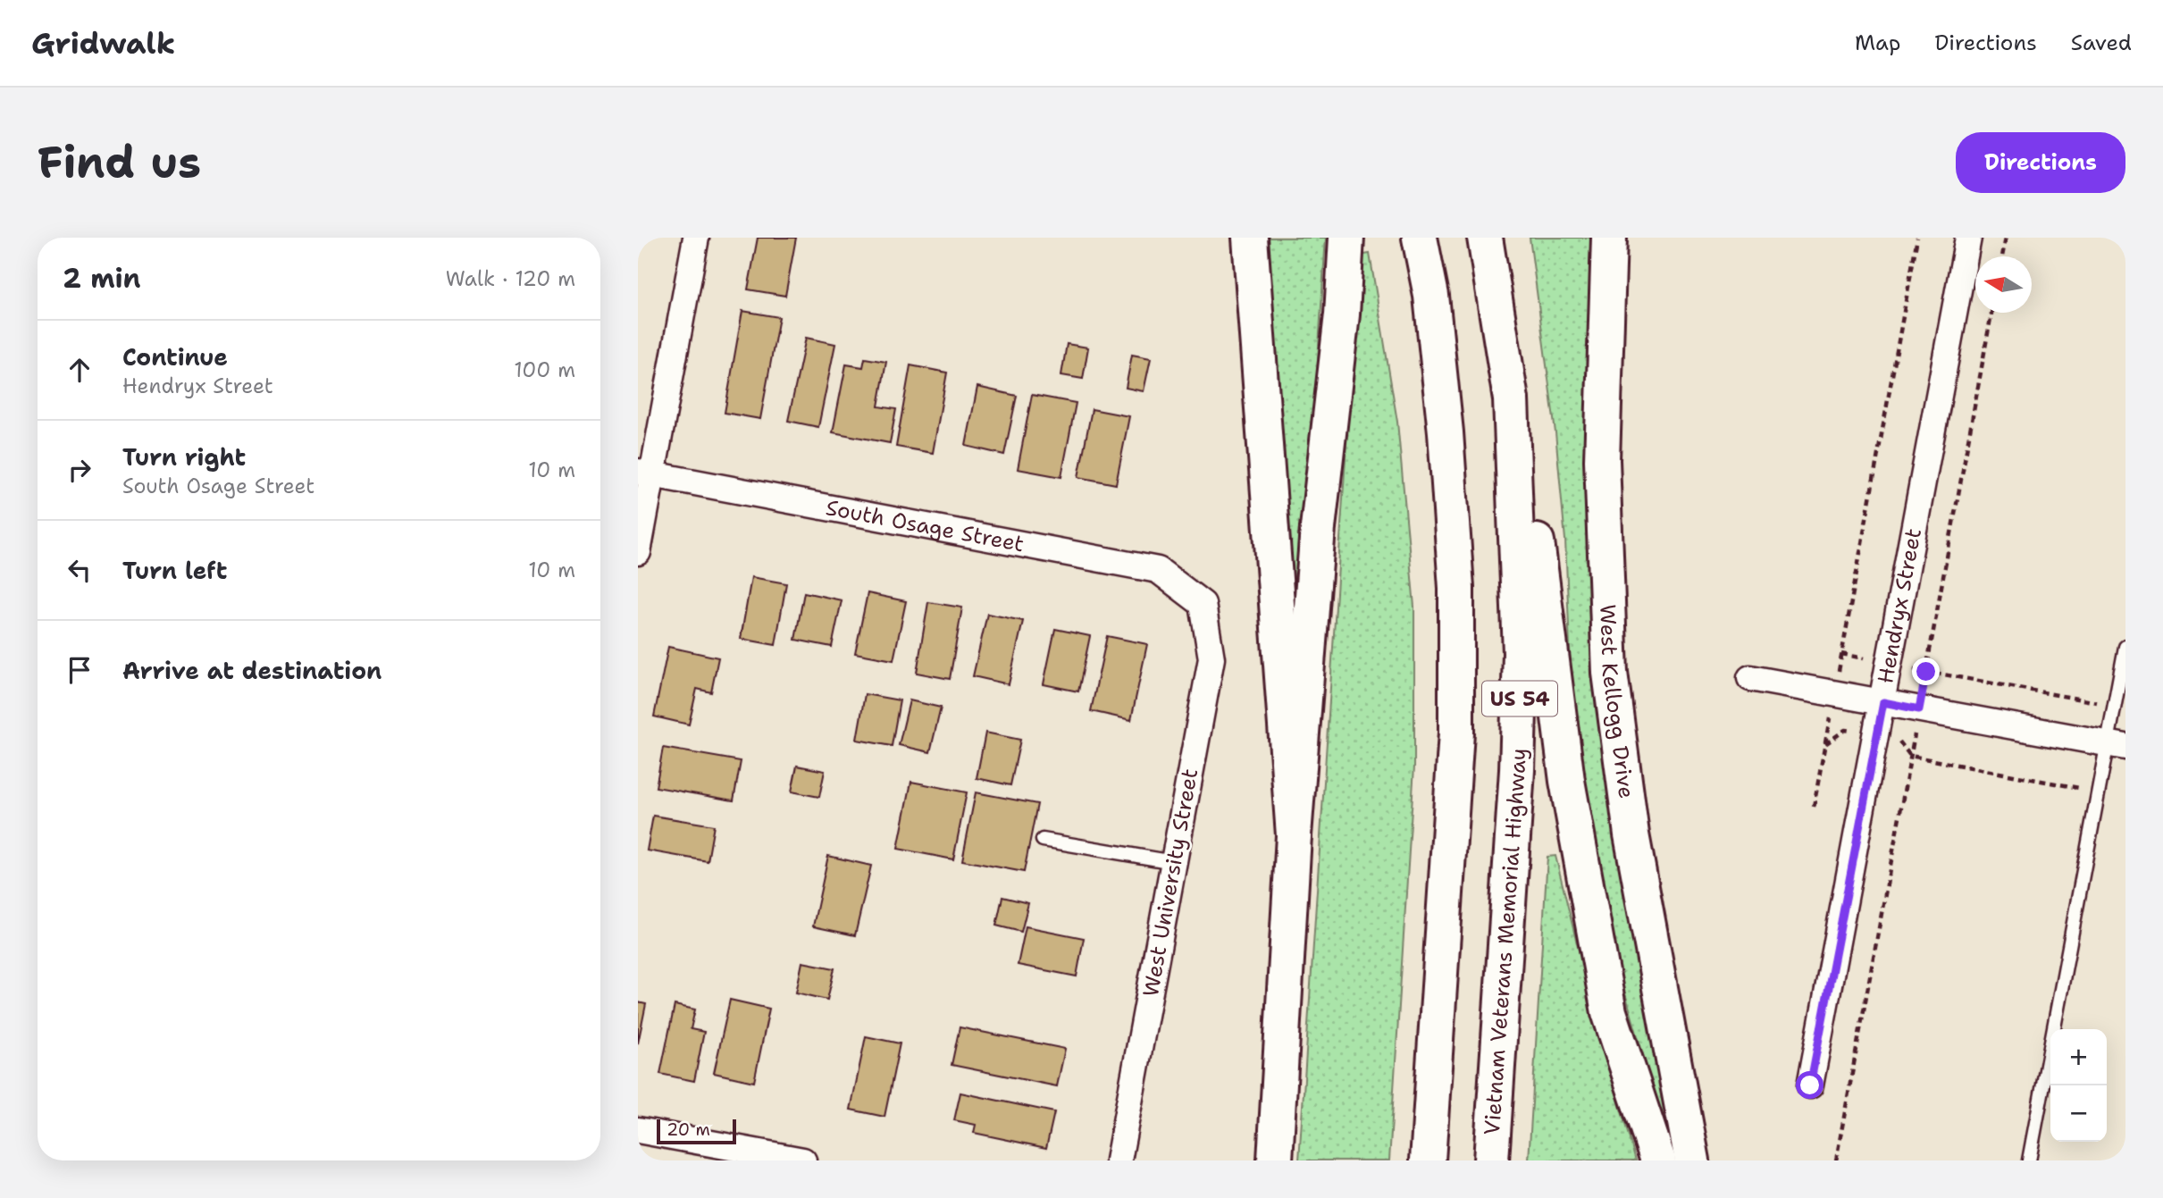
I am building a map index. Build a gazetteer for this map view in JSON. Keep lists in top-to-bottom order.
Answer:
{
  "streets": {
    "main road": ["US 54", "West Kellogg Drive", "Vietnam Veterans Memorial Highway"],
    "street": ["South Osage Street", "Hendryx Street", "West University Street"]
  },
  "crossings": [
    ["South Osage Street", "West University Street"]
  ],
  "scale_bar": "20 m",
  "north": "left",
  "page": {
    "header": "Gridwalk",
    "nav": ["Map", "Directions", "Saved"],
    "buttons": "Directions",
    "title": "Find us",
    "heading": ["2 min", "Walk · 120 m"],
    "list": [
      ["Continue", "Hendryx Street", "100 m"],
      ["Turn right", "South Osage Street", "10 m"],
      ["Turn left", "10 m"],
      "Arrive at destination"
    ],
    "map_buttons": ["+", "−"],
    "scale": "20 m"
  }
}
